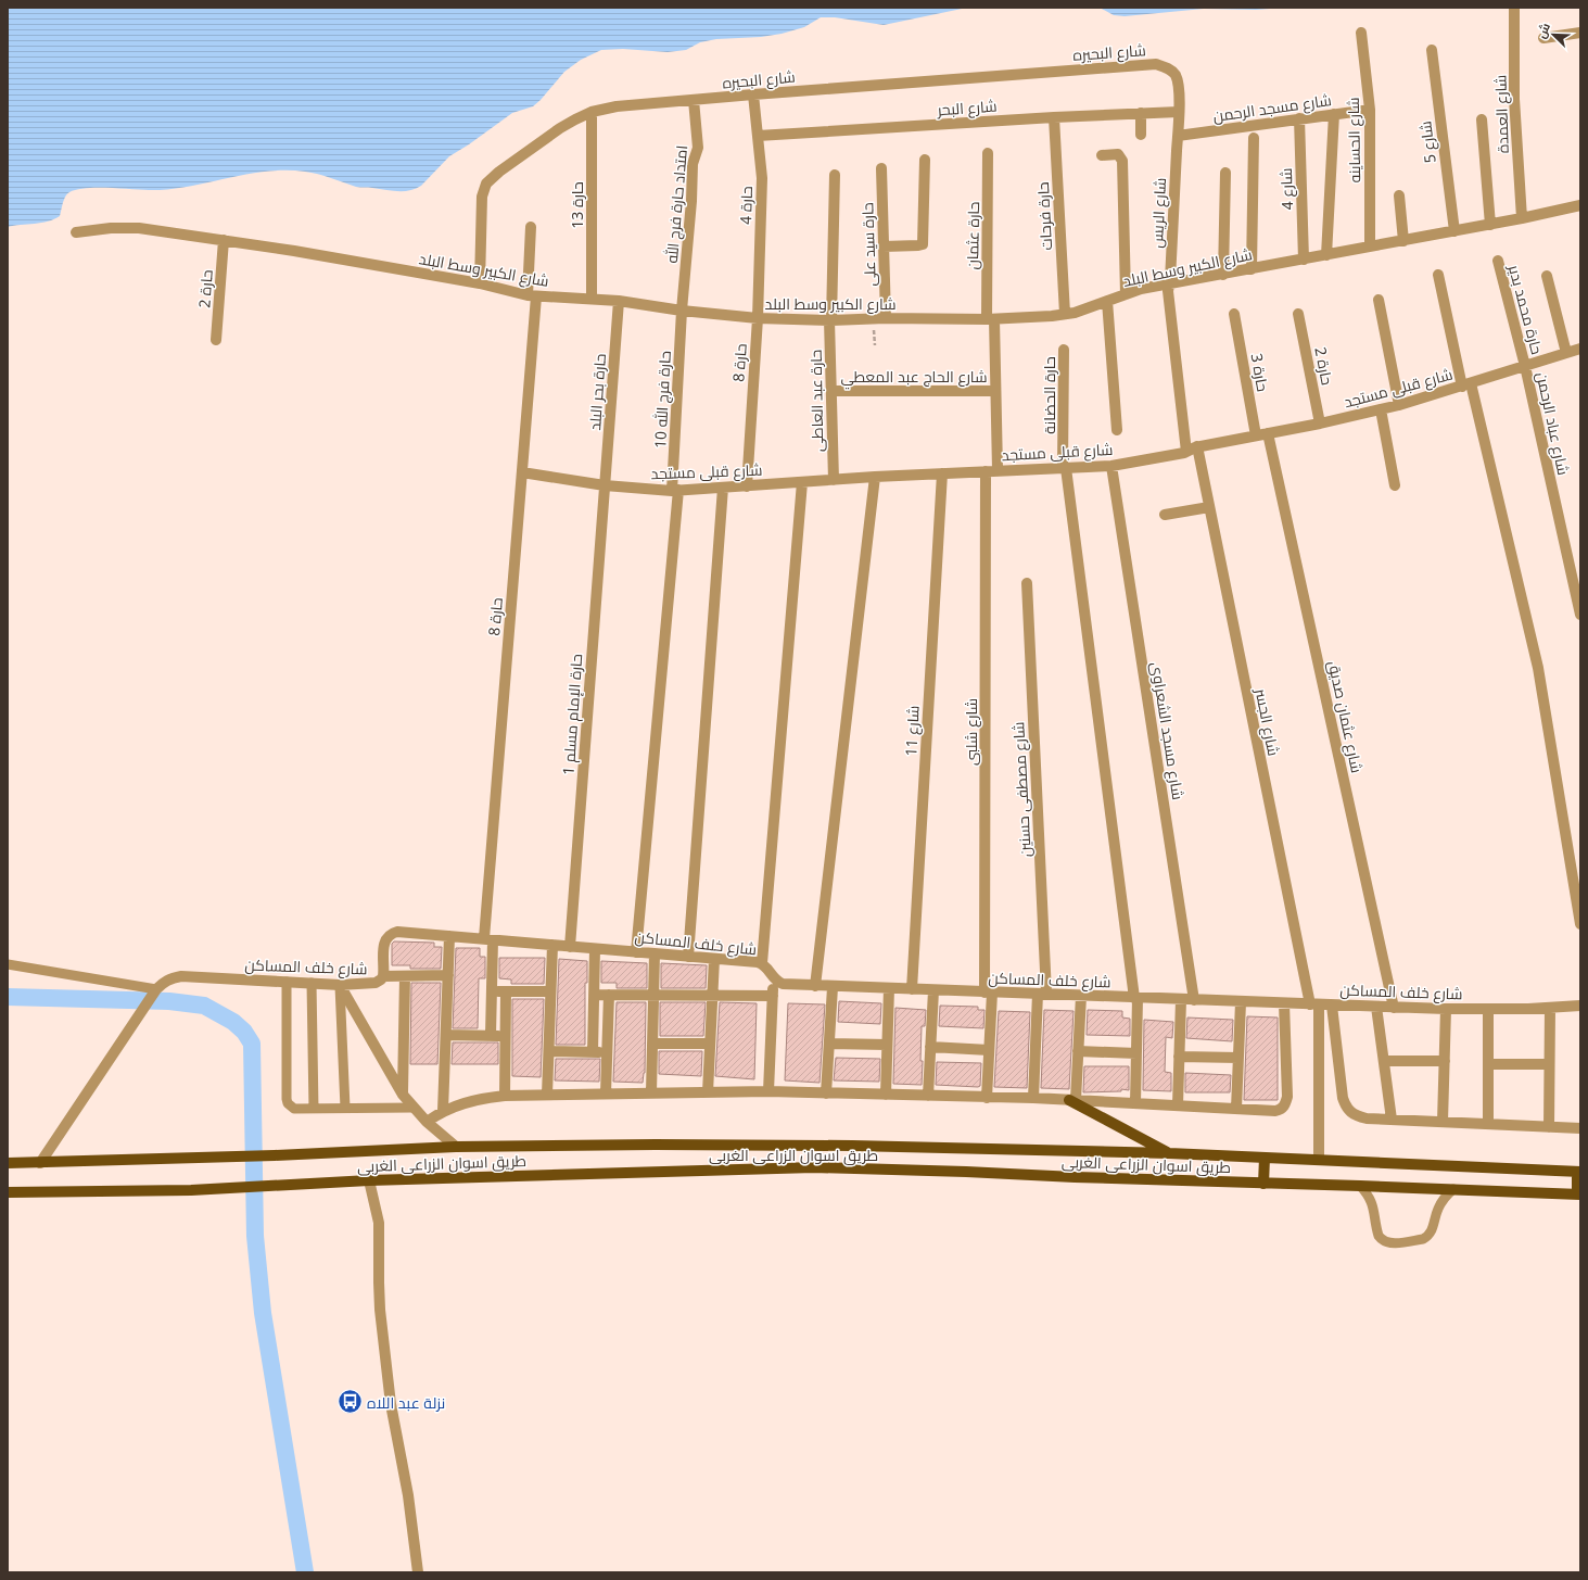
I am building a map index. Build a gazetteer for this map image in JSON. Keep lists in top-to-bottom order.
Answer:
{
  "streets": {
    "main road": ["طريق اسوان الزراعى الغربى"],
    "street": [
      "شارع البحيره",
      "شارع البحر",
      "شارع مسجد الرحمن",
      "شارع العمدة",
      "شارع الحساينه",
      "شارع 5",
      "شارع 4",
      "امتداد حارة فرج الله",
      "حارة 13",
      "حارة 4",
      "شارع الريس",
      "حارة فرحات",
      "حارة عثمان",
      "حارة سيد على",
      "شارع الكبير وسط البلد",
      "حارة 2",
      "حارة محمد بدير",
      "حارة 8",
      "حارة 3",
      "شارع الحاج عبد المعطي",
      "شارع قبلى مستجد",
      "حارة بحر البلد",
      "حارة الحضانة",
      "حارة فرج الله 10",
      "حارة عبد العاطى",
      "شارع عباد الرحمن",
      "حارة الإمام مسلم 1",
      "شارع عثمان صديق",
      "شارع الجسر",
      "شارع 11",
      "شارع مسجد الشعراوى",
      "شارع شلبى",
      "شارع مصطفى حسنين",
      "شارع خلف المساكن"
    ]
  },
  "crossings": [
    ["شارع البحيره", "امتداد حارة فرج الله"],
    ["شارع البحيره", "حارة 13"],
    ["شارع البحيره", "حارة 4"],
    ["شارع البحيره", "شارع الريس"],
    ["شارع البحيره", "شارع الكبير وسط البلد"],
    ["شارع البحر", "حارة 4"],
    ["شارع البحر", "شارع الريس"],
    ["شارع البحر", "حارة فرحات"],
    ["شارع مسجد الرحمن", "شارع الحساينه"],
    ["شارع مسجد الرحمن", "شارع 4"],
    ["شارع مسجد الرحمن", "شارع الريس"],
    ["شارع العمدة", "شارع الكبير وسط البلد"],
    ["شارع الحساينه", "شارع الكبير وسط البلد"],
    ["شارع 5", "شارع الكبير وسط البلد"],
    ["شارع 4", "شارع الكبير وسط البلد"],
    ["امتداد حارة فرج الله", "شارع الكبير وسط البلد"],
    ["امتداد حارة فرج الله", "حارة فرج الله 10"],
    ["حارة 13", "شارع الكبير وسط البلد"],
    ["حارة 4", "شارع الكبير وسط البلد"],
    ["حارة 4", "حارة 8"],
    ["شارع الريس", "شارع الكبير وسط البلد"],
    ["شارع الريس", "شارع قبلى مستجد"],
    ["حارة فرحات", "شارع الكبير وسط البلد"],
    ["حارة عثمان", "شارع الكبير وسط البلد"],
    ["حارة عثمان", "شارع الحاج عبد المعطي"],
    ["حارة عثمان", "شارع قبلى مستجد"],
    ["حارة سيد على", "شارع الكبير وسط البلد"],
    ["شارع الكبير وسط البلد", "حارة 2"],
    ["شارع الكبير وسط البلد", "حارة 8"],
    ["شارع الكبير وسط البلد", "حارة بحر البلد"],
    ["شارع الكبير وسط البلد", "حارة فرج الله 10"],
    ["شارع الكبير وسط البلد", "حارة عبد العاطى"],
    ["حارة 2", "شارع قبلى مستجد"],
    ["حارة محمد بدير", "شارع قبلى مستجد"],
    ["حارة محمد بدير", "شارع عباد الرحمن"],
    ["حارة 8", "شارع قبلى مستجد"],
    ["حارة 8", "شارع خلف المساكن"],
    ["حارة 3", "شارع قبلى مستجد"],
    ["شارع الحاج عبد المعطي", "حارة عبد العاطى"],
    ["شارع قبلى مستجد", "حارة بحر البلد"],
    ["شارع قبلى مستجد", "حارة الحضانة"],
    ["شارع قبلى مستجد", "حارة فرج الله 10"],
    ["شارع قبلى مستجد", "حارة عبد العاطى"],
    ["شارع قبلى مستجد", "شارع عباد الرحمن"],
    ["شارع قبلى مستجد", "حارة الإمام مسلم 1"],
    ["شارع قبلى مستجد", "شارع عثمان صديق"],
    ["شارع قبلى مستجد", "شارع الجسر"],
    ["شارع قبلى مستجد", "شارع 11"],
    ["شارع قبلى مستجد", "شارع مسجد الشعراوى"],
    ["شارع قبلى مستجد", "شارع شلبى"],
    ["حارة بحر البلد", "حارة الإمام مسلم 1"],
    ["حارة الحضانة", "شارع خلف المساكن"],
    ["حارة فرج الله 10", "شارع خلف المساكن"],
    ["حارة الإمام مسلم 1", "شارع خلف المساكن"],
    ["شارع عثمان صديق", "شارع خلف المساكن"],
    ["شارع الجسر", "شارع خلف المساكن"],
    ["شارع الجسر", "طريق اسوان الزراعى الغربى"],
    ["شارع 11", "شارع خلف المساكن"],
    ["شارع مسجد الشعراوى", "شارع خلف المساكن"],
    ["شارع شلبى", "شارع خلف المساكن"],
    ["شارع مصطفى حسنين", "شارع خلف المساكن"],
    ["شارع خلف المساكن", "طريق اسوان الزراعى الغربى"]
  ],
  "places": {
    "bus stop": ["نزلة عبد اللاه"]
  },
  "north": "top left"
}
